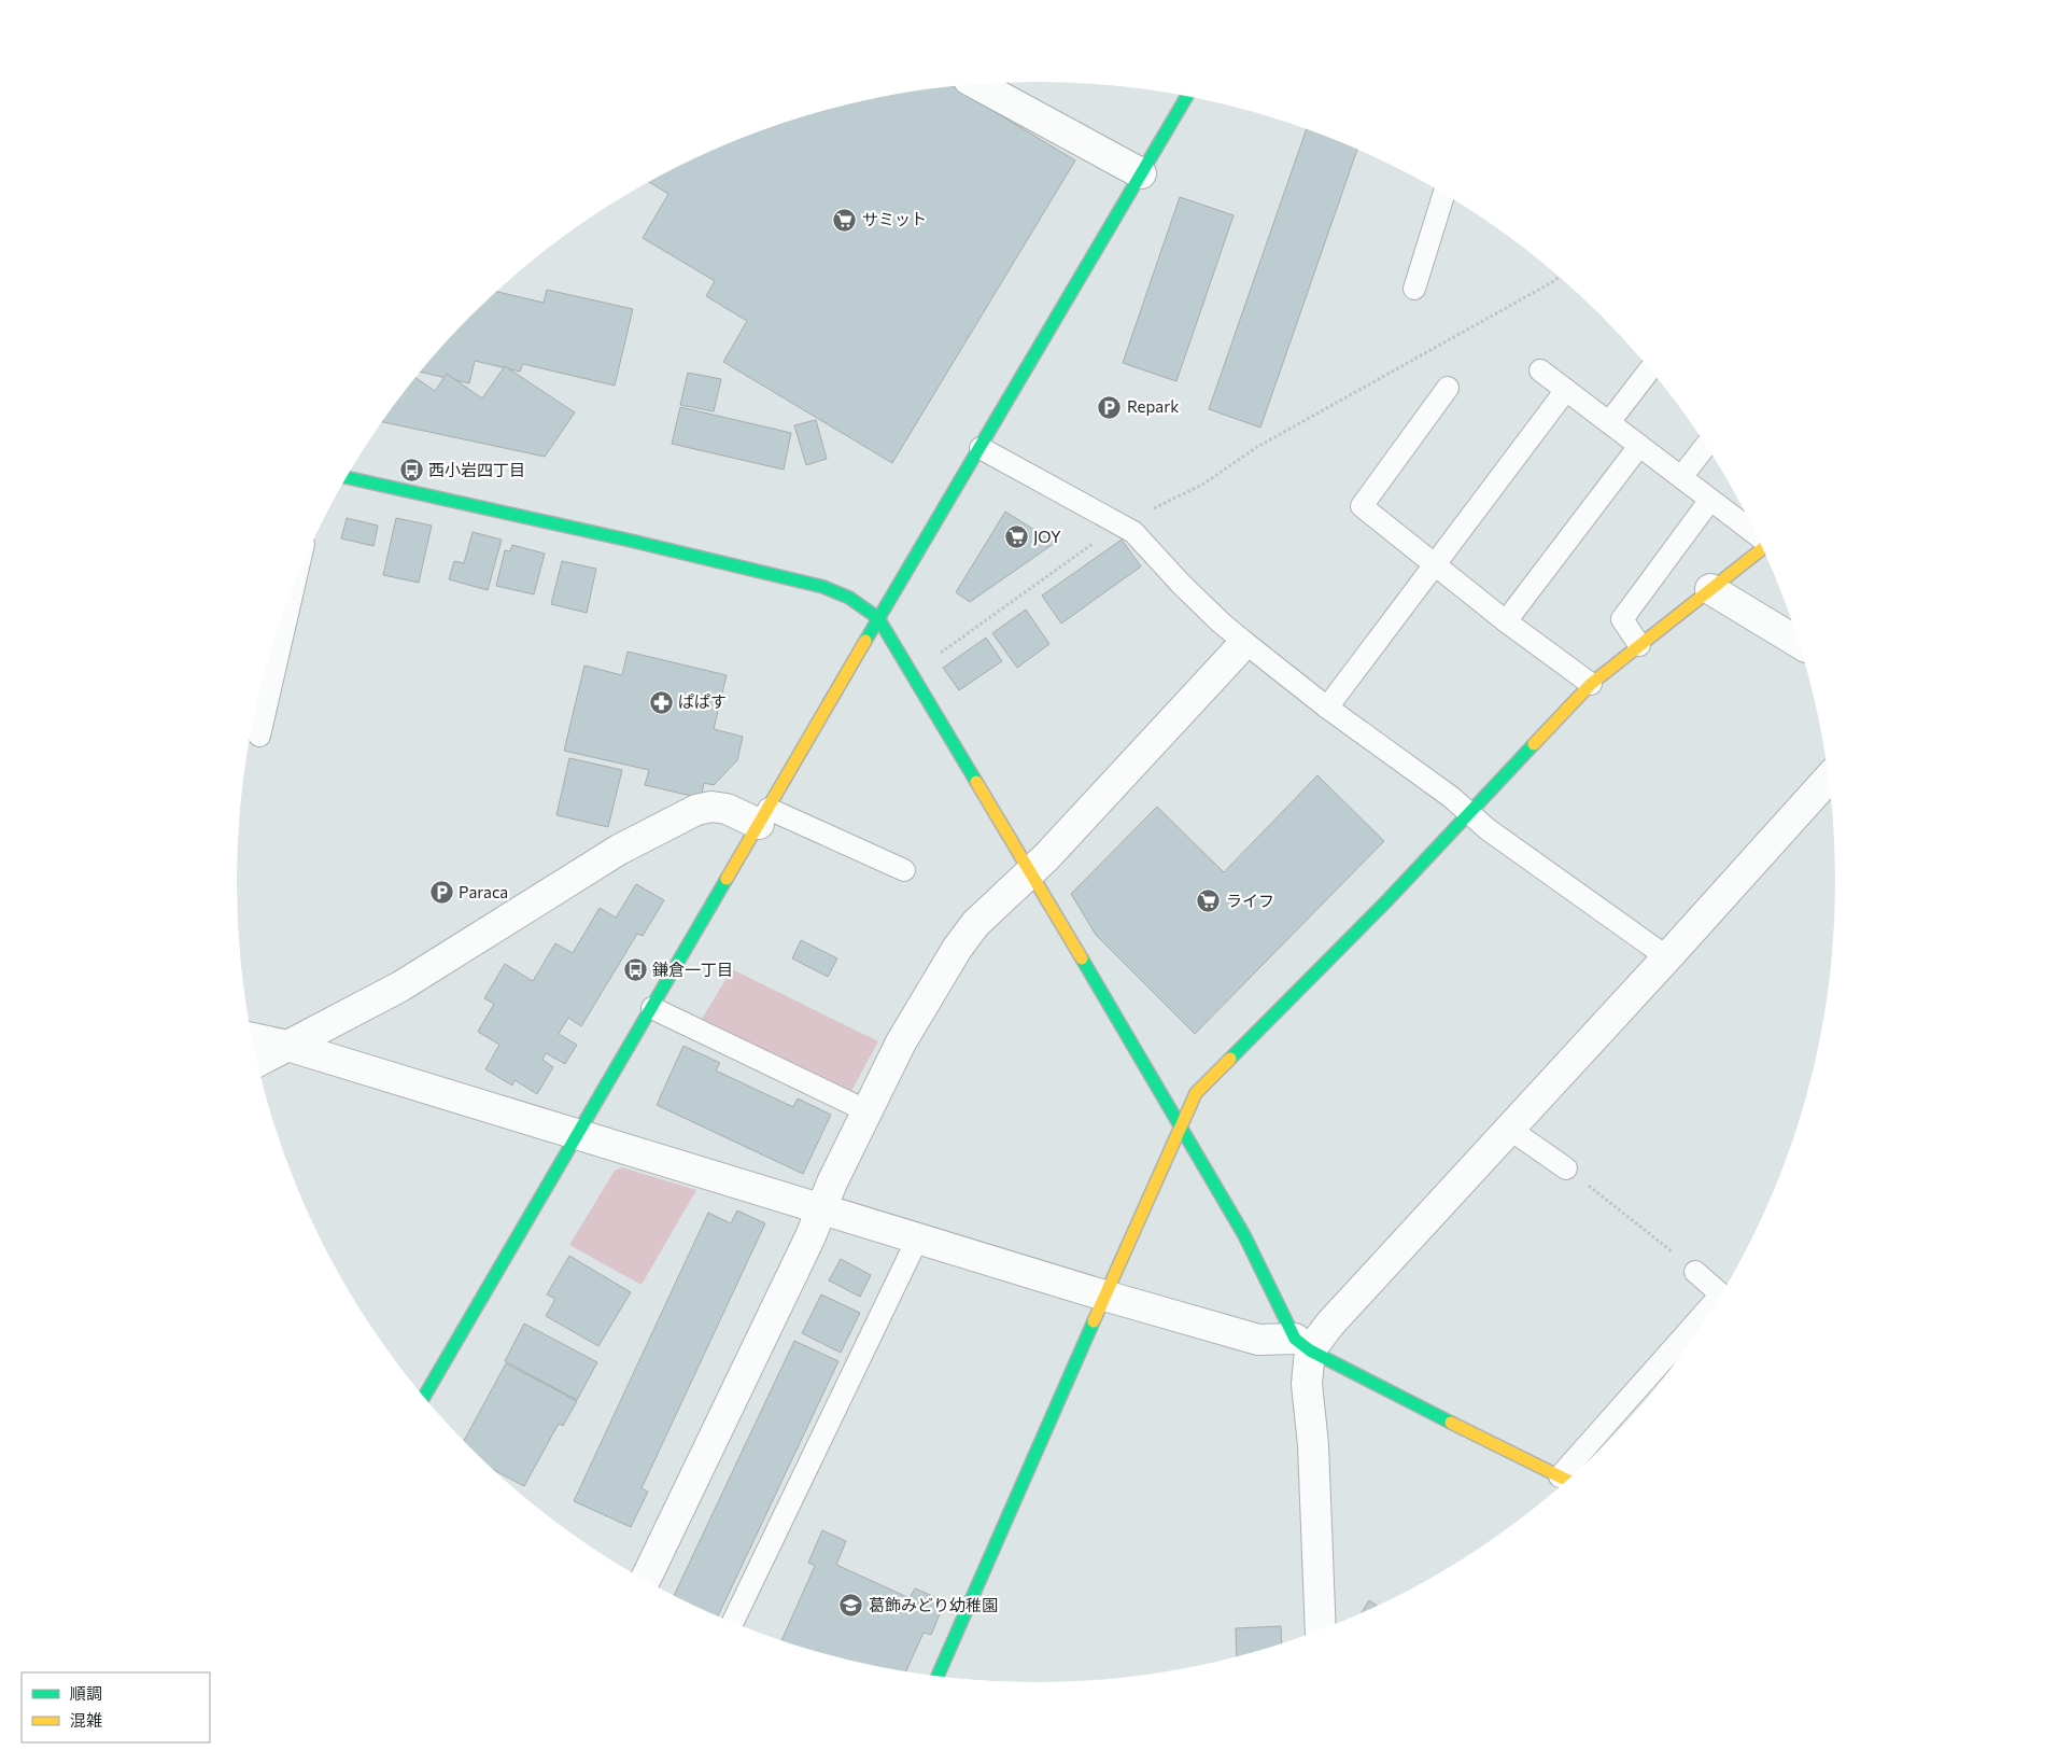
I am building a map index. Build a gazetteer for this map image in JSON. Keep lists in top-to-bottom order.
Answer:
{
  "places": {
    "supermarket": ["サミット", "JOY", "ライフ"],
    "parking": ["Repark", "Paraca"],
    "bus stop": ["西小岩四丁目", "鎌倉一丁目"],
    "pharmacy": ["ぱぱす"],
    "school or university": ["葛飾みどり幼稚園"]
  },
  "legend": ["順調", "混雑"]
}
